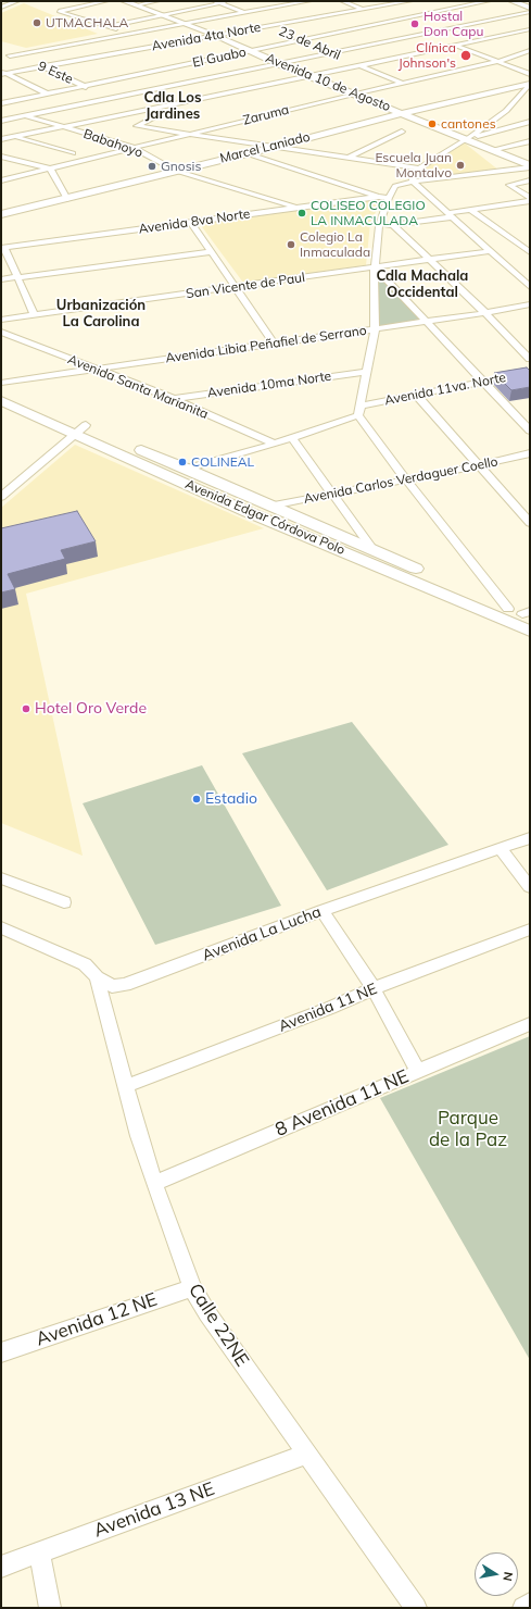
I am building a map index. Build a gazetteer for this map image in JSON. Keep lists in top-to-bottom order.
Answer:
{
  "streets": {
    "street": [
      "Avenida 4ta Norte",
      "23 de Abril",
      "El Guabo",
      "9 Este",
      "Avenida 10 de Agosto",
      "Zaruma",
      "Babahoyo",
      "Marcel Laniado",
      "Avenida 8va Norte",
      "San Vicente de Paul",
      "Avenida Libia Peñafiel de Serrano",
      "Avenida 10ma Norte",
      "Avenida Santa Marianita",
      "Avenida 11va. Norte",
      "Avenida Carlos Verdaguer Coello",
      "Avenida Edgar Córdova Polo",
      "Avenida La Lucha",
      "Avenida 11 NE",
      "8 Avenida 11 NE",
      "Avenida 12 NE",
      "Calle 22NE",
      "Avenida 13 NE"
    ]
  },
  "crossings": [
    ["Avenida 4ta Norte", "23 de Abril"],
    ["Avenida 4ta Norte", "9 Este"],
    ["Avenida 4ta Norte", "Avenida 10 de Agosto"],
    ["23 de Abril", "El Guabo"],
    ["23 de Abril", "Zaruma"],
    ["El Guabo", "9 Este"],
    ["El Guabo", "Avenida 10 de Agosto"],
    ["Avenida 10 de Agosto", "Zaruma"],
    ["Avenida 10 de Agosto", "Marcel Laniado"],
    ["Zaruma", "Babahoyo"],
    ["Babahoyo", "Marcel Laniado"],
    ["Babahoyo", "Avenida 8va Norte"],
    ["Avenida Libia Peñafiel de Serrano", "Avenida Santa Marianita"],
    ["Avenida 10ma Norte", "Avenida Santa Marianita"],
    ["Avenida Santa Marianita", "Avenida 11va. Norte"],
    ["Avenida 11va. Norte", "Avenida Edgar Córdova Polo"],
    ["Avenida Carlos Verdaguer Coello", "Avenida Edgar Córdova Polo"],
    ["Avenida La Lucha", "Calle 22NE"],
    ["Avenida 11 NE", "Calle 22NE"],
    ["8 Avenida 11 NE", "Calle 22NE"],
    ["Avenida 12 NE", "Calle 22NE"],
    ["Calle 22NE", "Avenida 13 NE"]
  ],
  "districts": ["Cdla Los Jardines", "Cdla Machala Occidental", "Urbanización La Carolina"],
  "parks": ["Parque de la Paz"],
  "places": [
    "UTMACHALA",
    "Hostal Don Capu",
    "Clínica Johnson's",
    "cantones",
    "Escuela Juan Montalvo",
    "Gnosis",
    "COLISEO COLEGIO LA INMACULADA",
    "Colegio La Inmaculada",
    "COLINEAL",
    "Hotel Oro Verde",
    "Estadio"
  ],
  "north": "right"
}
